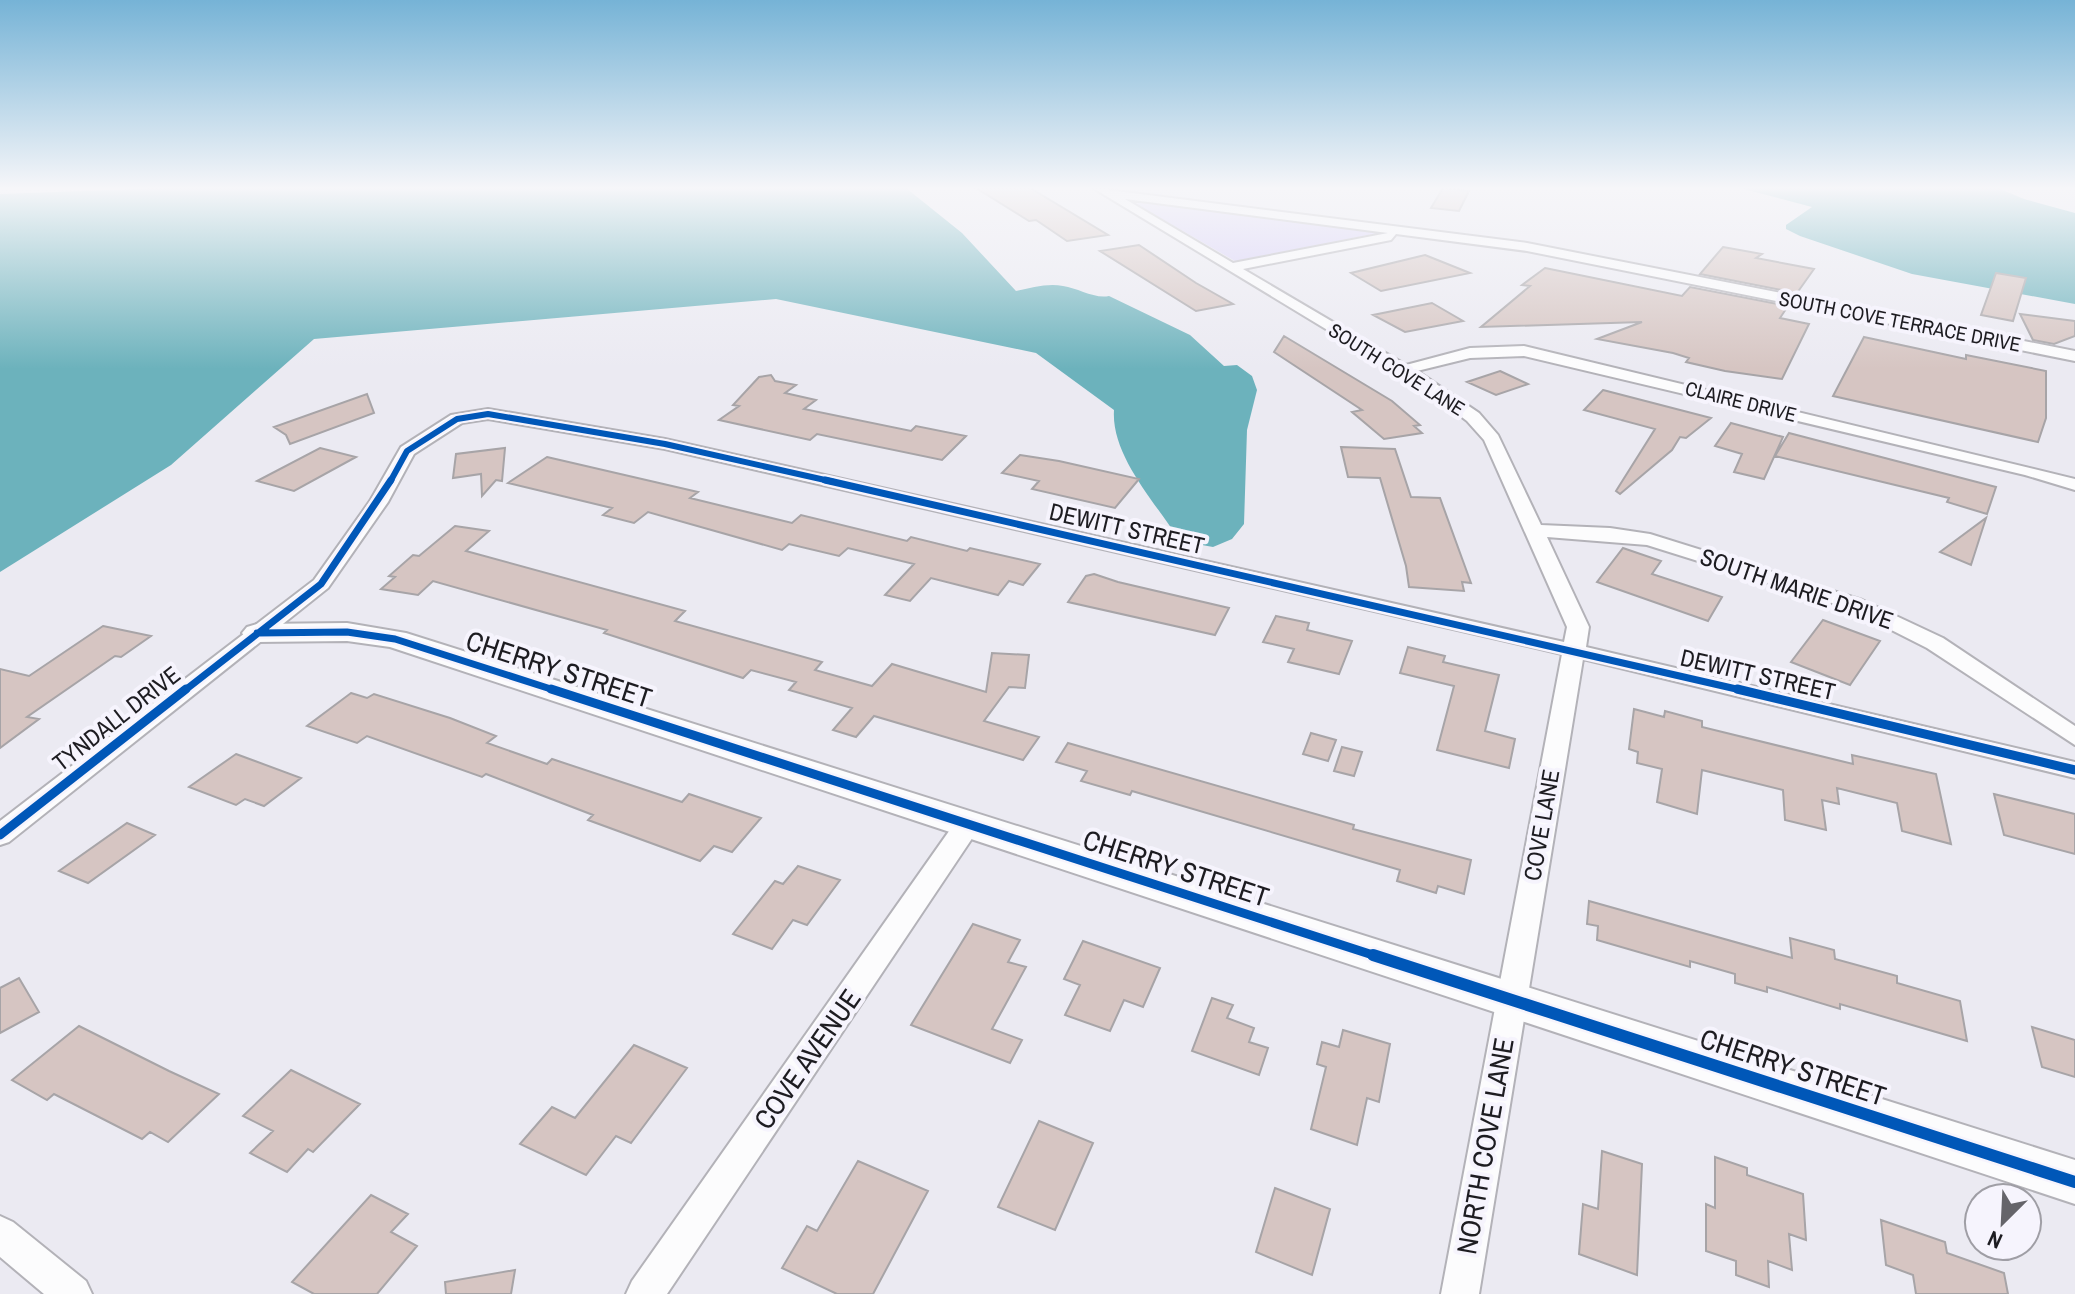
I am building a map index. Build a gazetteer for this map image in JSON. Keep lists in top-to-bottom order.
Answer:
{
  "streets": {
    "street": [
      "SOUTH COVE TERRACE DRIVE",
      "SOUTH COVE LANE",
      "CLAIRE DRIVE",
      "DEWITT STREET",
      "SOUTH MARIE DRIVE",
      "CHERRY STREET",
      "TYNDALL DRIVE",
      "COVE LANE",
      "COVE AVENUE",
      "NORTH COVE LANE"
    ]
  },
  "crossings": [
    ["SOUTH COVE LANE", "CLAIRE DRIVE"],
    ["SOUTH COVE LANE", "DEWITT STREET"],
    ["SOUTH COVE LANE", "SOUTH MARIE DRIVE"],
    ["SOUTH COVE LANE", "COVE LANE"],
    ["DEWITT STREET", "CHERRY STREET"],
    ["DEWITT STREET", "TYNDALL DRIVE"],
    ["DEWITT STREET", "COVE LANE"],
    ["CHERRY STREET", "TYNDALL DRIVE"],
    ["CHERRY STREET", "COVE LANE"],
    ["CHERRY STREET", "COVE AVENUE"],
    ["CHERRY STREET", "NORTH COVE LANE"],
    ["COVE LANE", "NORTH COVE LANE"]
  ],
  "north": "bottom left"
}
